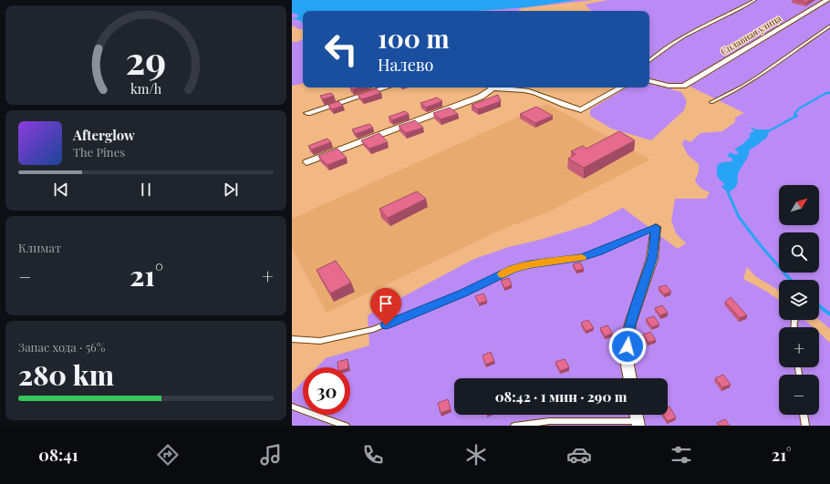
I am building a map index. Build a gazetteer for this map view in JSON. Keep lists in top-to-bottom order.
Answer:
{
  "streets": {
    "street": ["Сплавная улица"]
  },
  "north": "top right",
  "page": {
    "turn": ["100 m", "Налево"],
    "song": ["Afterglow", "The Pines"],
    "map_buttons": ["+", "−"],
    "tile": [
      "Климат",
      ["Запас хода · 56%", "280 km"]
    ],
    "heat": ["−", "21°", "+"],
    "limit": "30",
    "trip": "08:42 · 1 мин · 290 m",
    "tabs": ["08:41", "21°"],
    "gauge": ["29", "km/h"]
  }
}
